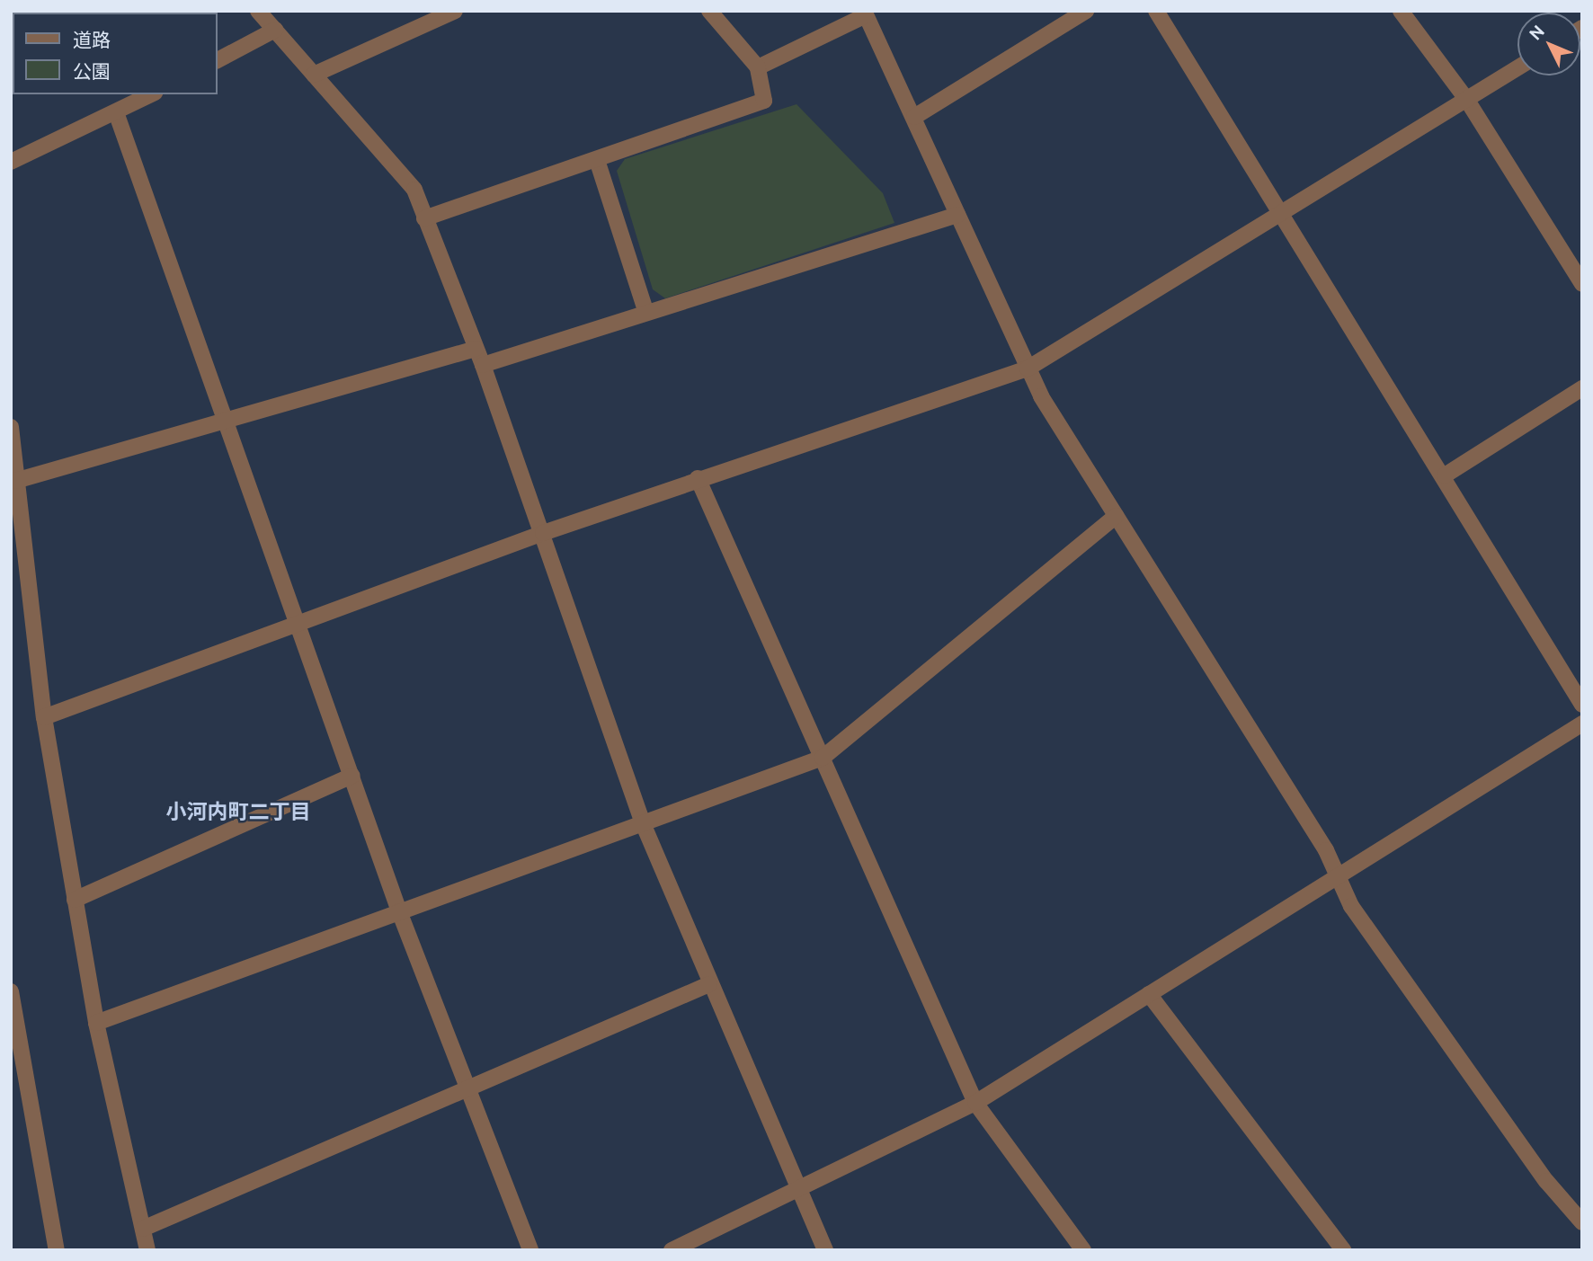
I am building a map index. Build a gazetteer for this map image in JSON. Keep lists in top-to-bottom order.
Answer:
{
  "districts": ["小河内町二丁目"],
  "legend": ["道路", "公園"],
  "north": "top left"
}
